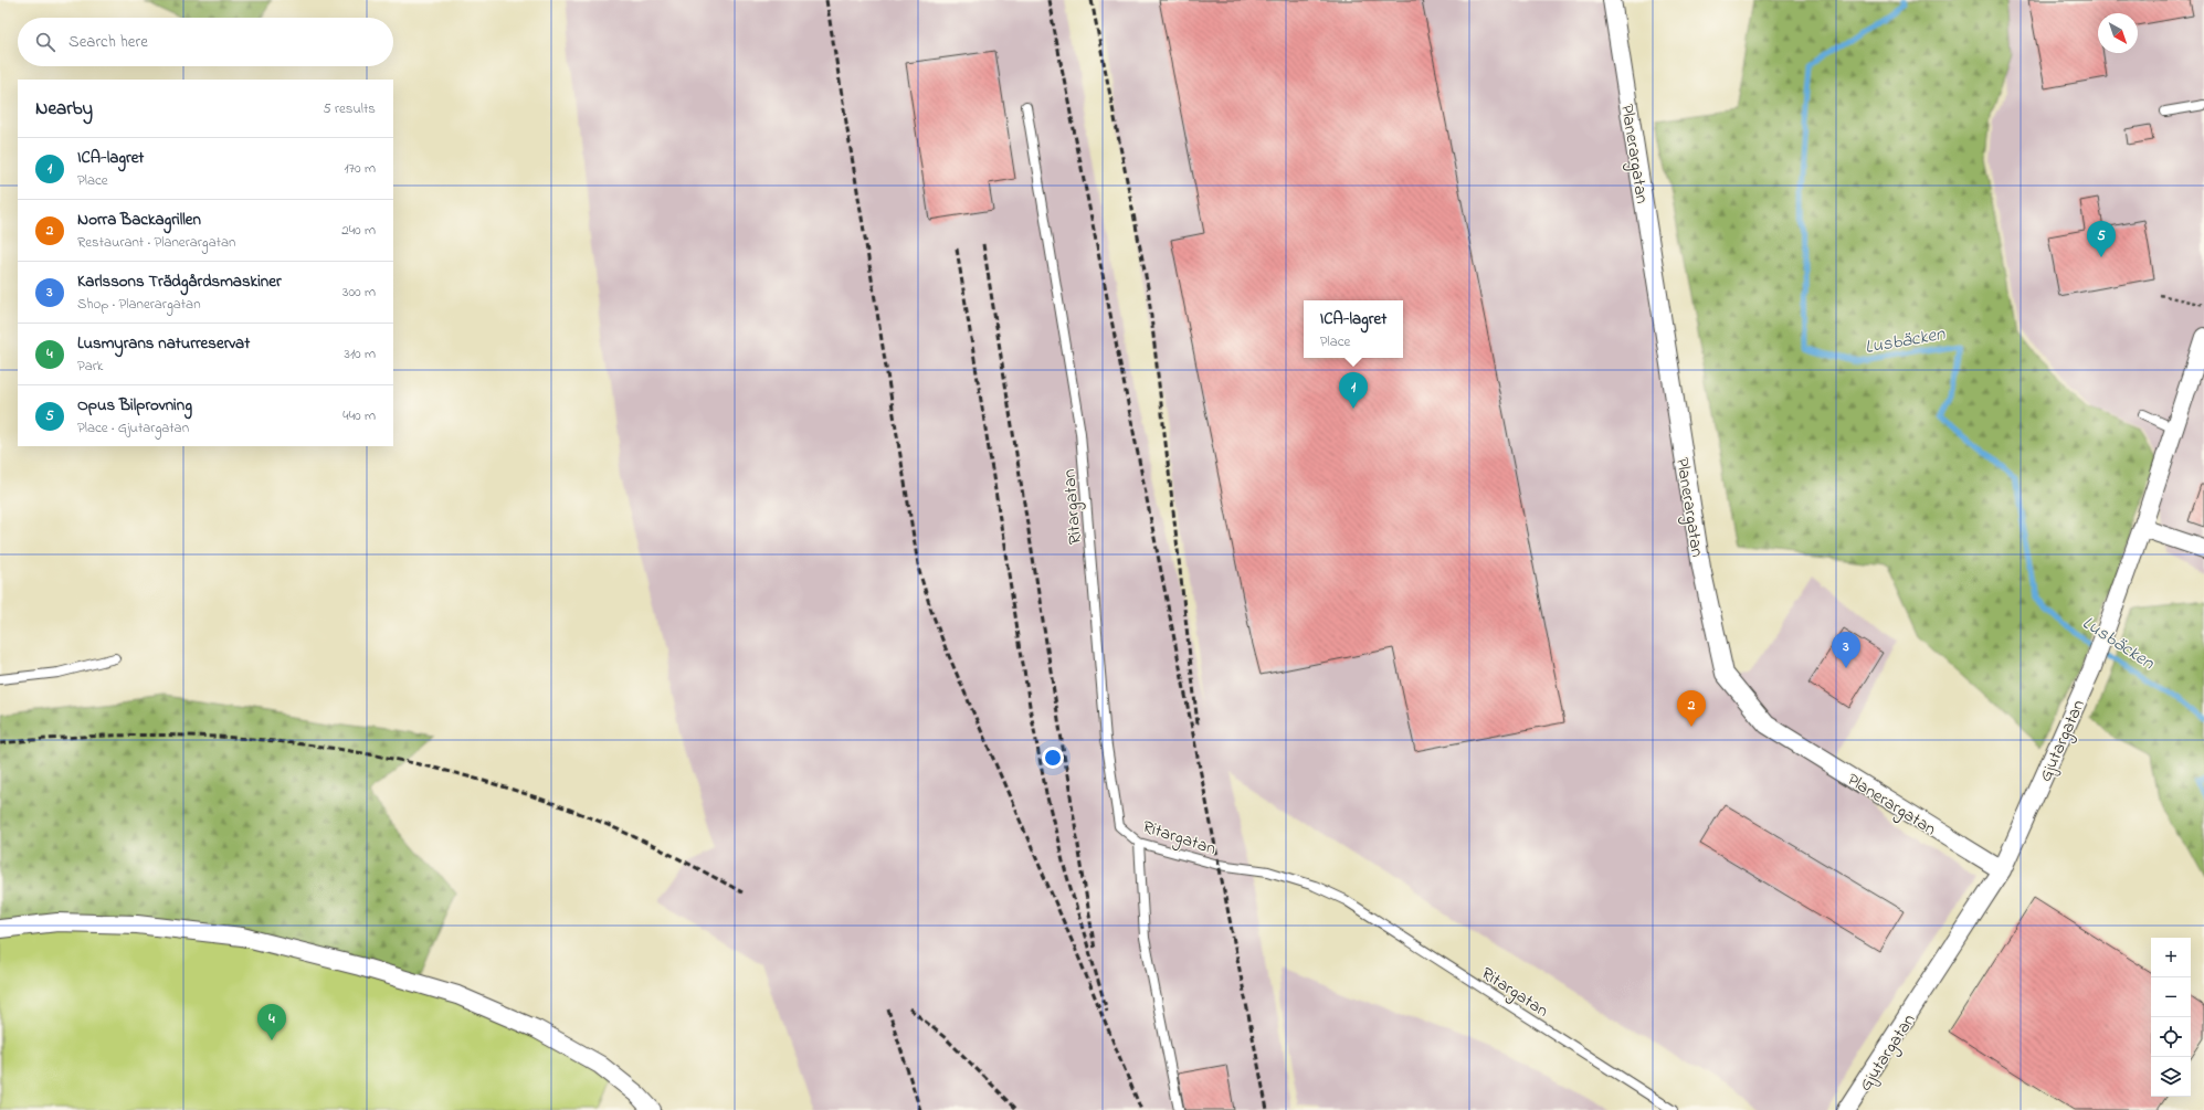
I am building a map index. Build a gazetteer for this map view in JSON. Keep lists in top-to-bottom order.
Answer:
{
  "streets": {
    "street": ["Planerargatan", "Gjutargatan"],
    "lane": ["Ritargatan"]
  },
  "crossings": [
    ["Planerargatan", "Gjutargatan"]
  ],
  "water": ["Lusbäcken"],
  "north": "bottom right",
  "page": {
    "search": "Search here",
    "heading": ["Nearby", "5 results"],
    "list": [
      {
        "mark": "1",
        "name": "ICA-lagret",
        "note": "Place",
        "value": "170 m"
      },
      {
        "mark": "2",
        "name": "Norra Backagrillen",
        "note": "Restaurant · Planerargatan",
        "value": "240 m"
      },
      {
        "mark": "3",
        "name": "Karlssons Trädgårdsmaskiner",
        "note": "Shop · Planerargatan",
        "value": "300 m"
      },
      {
        "mark": "4",
        "name": "Lusmyrans naturreservat",
        "note": "Park",
        "value": "310 m"
      },
      {
        "mark": "5",
        "name": "Opus Bilprovning",
        "note": "Place · Gjutargatan",
        "value": "440 m"
      }
    ],
    "pins": [
      "5",
      "1",
      "3",
      "2",
      "4"
    ],
    "popup": ["ICA-lagret", "Place"],
    "map_buttons": ["+", "−"]
  }
}
